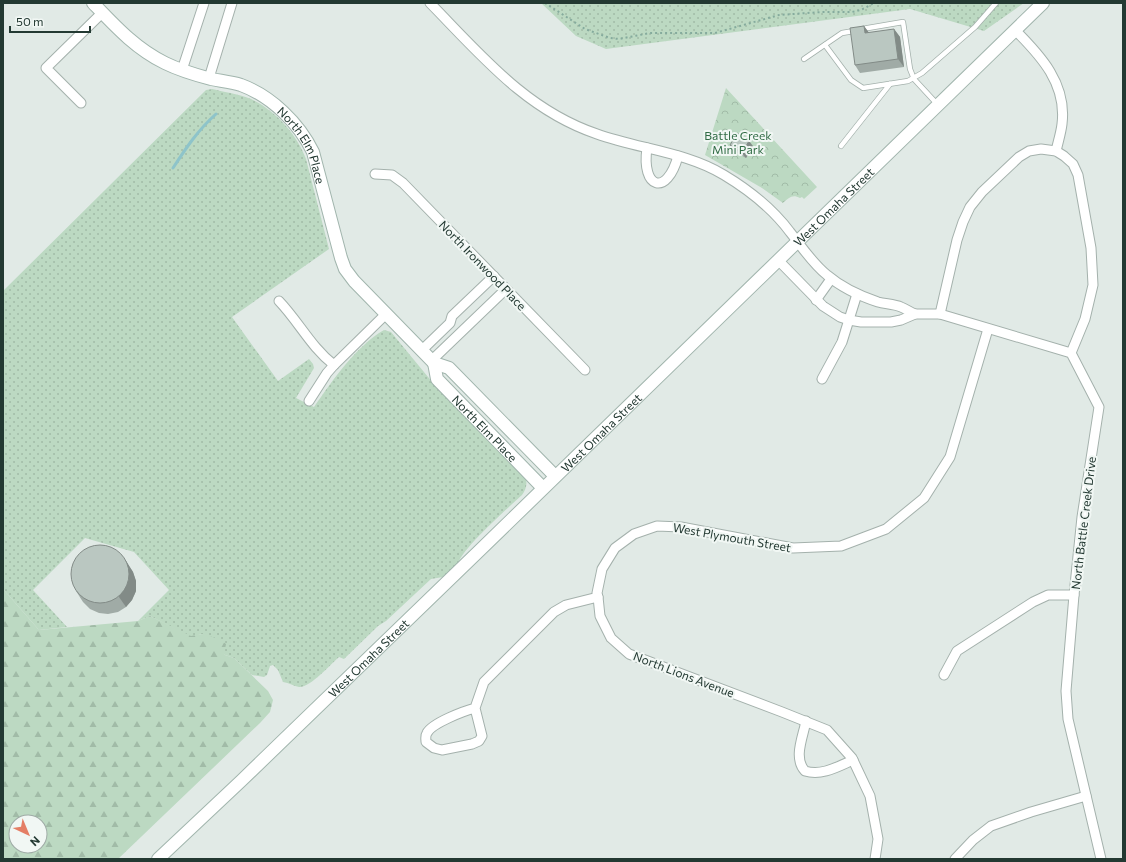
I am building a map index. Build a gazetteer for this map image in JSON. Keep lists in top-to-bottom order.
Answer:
{
  "streets": {
    "main road": ["North Elm Place", "West Omaha Street"],
    "street": [
      "North Ironwood Place",
      "North Battle Creek Drive",
      "West Plymouth Street",
      "North Lions Avenue"
    ]
  },
  "crossings": [
    ["North Elm Place", "West Omaha Street"],
    ["West Plymouth Street", "North Lions Avenue"]
  ],
  "parks": ["Battle Creek Mini Park"],
  "scale_bar": "50 m",
  "north": "bottom right"
}
